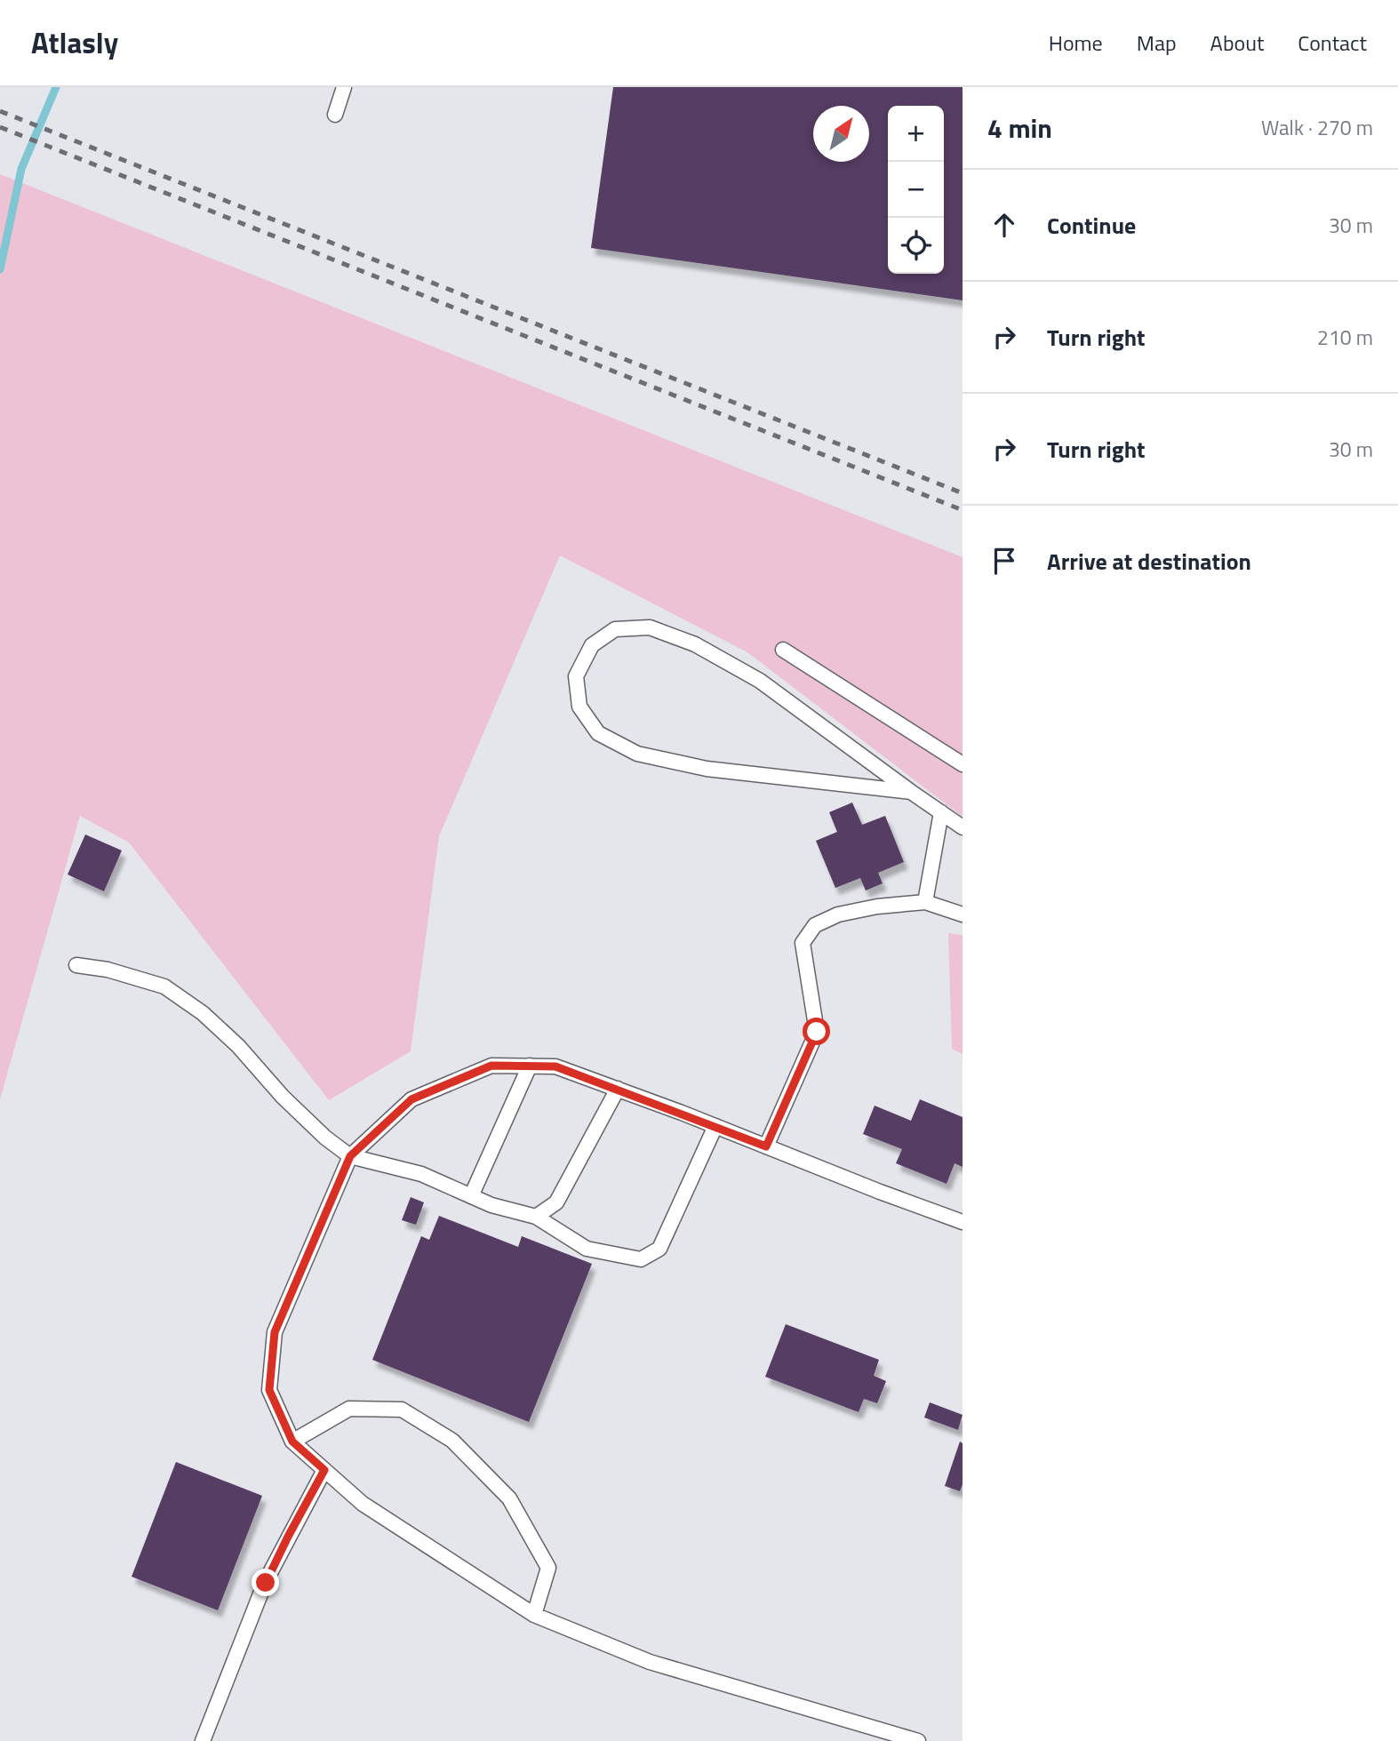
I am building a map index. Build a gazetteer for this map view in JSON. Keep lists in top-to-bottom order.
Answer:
{
  "north": "top right",
  "page": {
    "header": "Atlasly",
    "nav": [
      "Home",
      "Map",
      "About",
      "Contact"
    ],
    "heading": ["4 min", "Walk · 270 m"],
    "map_buttons": ["+", "−"],
    "list": [
      ["Continue", "30 m"],
      ["Turn right", "210 m"],
      ["Turn right", "30 m"],
      "Arrive at destination"
    ]
  }
}
